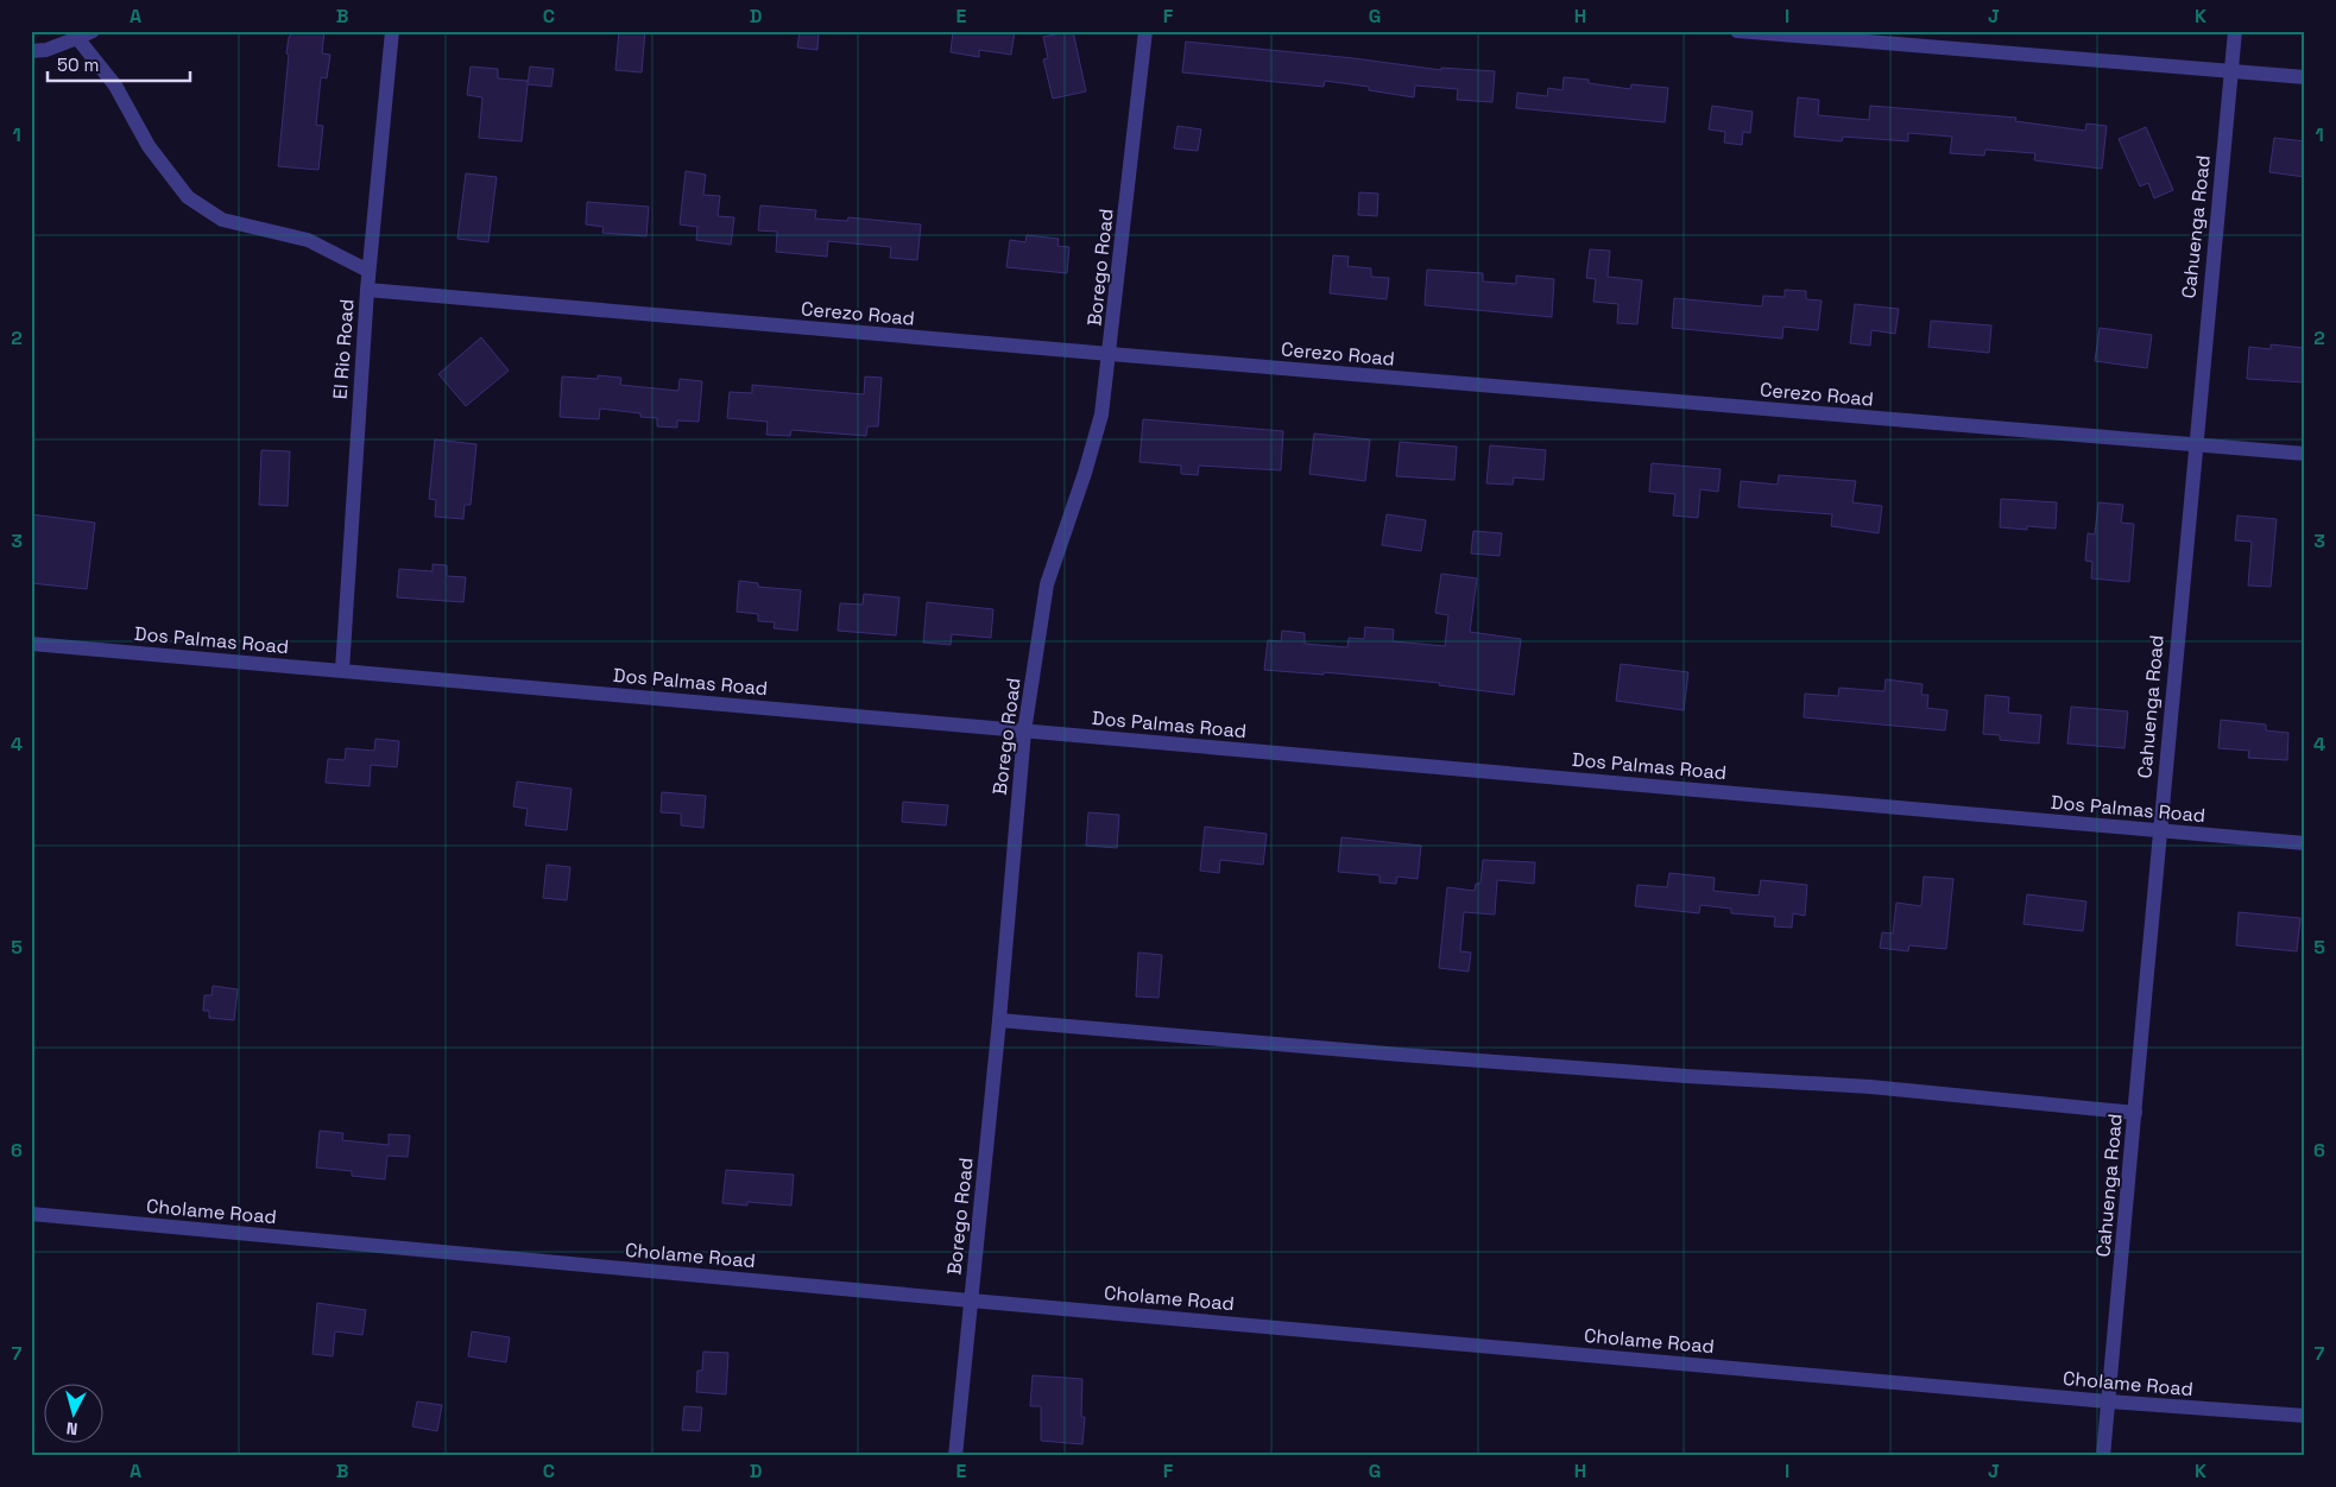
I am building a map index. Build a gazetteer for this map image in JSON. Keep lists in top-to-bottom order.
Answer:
{
  "streets": {
    "street": [
      "Cahuenga Road",
      "Borego Road",
      "Cerezo Road",
      "El Rio Road",
      "Dos Palmas Road",
      "Cholame Road"
    ]
  },
  "crossings": [
    ["Cahuenga Road", "Cerezo Road"],
    ["Cahuenga Road", "Dos Palmas Road"],
    ["Cahuenga Road", "Cholame Road"],
    ["Borego Road", "Cerezo Road"],
    ["Borego Road", "Dos Palmas Road"],
    ["Borego Road", "Cholame Road"],
    ["Cerezo Road", "El Rio Road"],
    ["El Rio Road", "Dos Palmas Road"]
  ],
  "scale_bar": "50 m",
  "north": "bottom",
  "grid": {
    "columns": [
      "A",
      "B",
      "C",
      "D",
      "E",
      "F",
      "G",
      "H",
      "I",
      "J",
      "K"
    ],
    "rows": [
      "1",
      "2",
      "3",
      "4",
      "5",
      "6",
      "7"
    ]
  }
}
